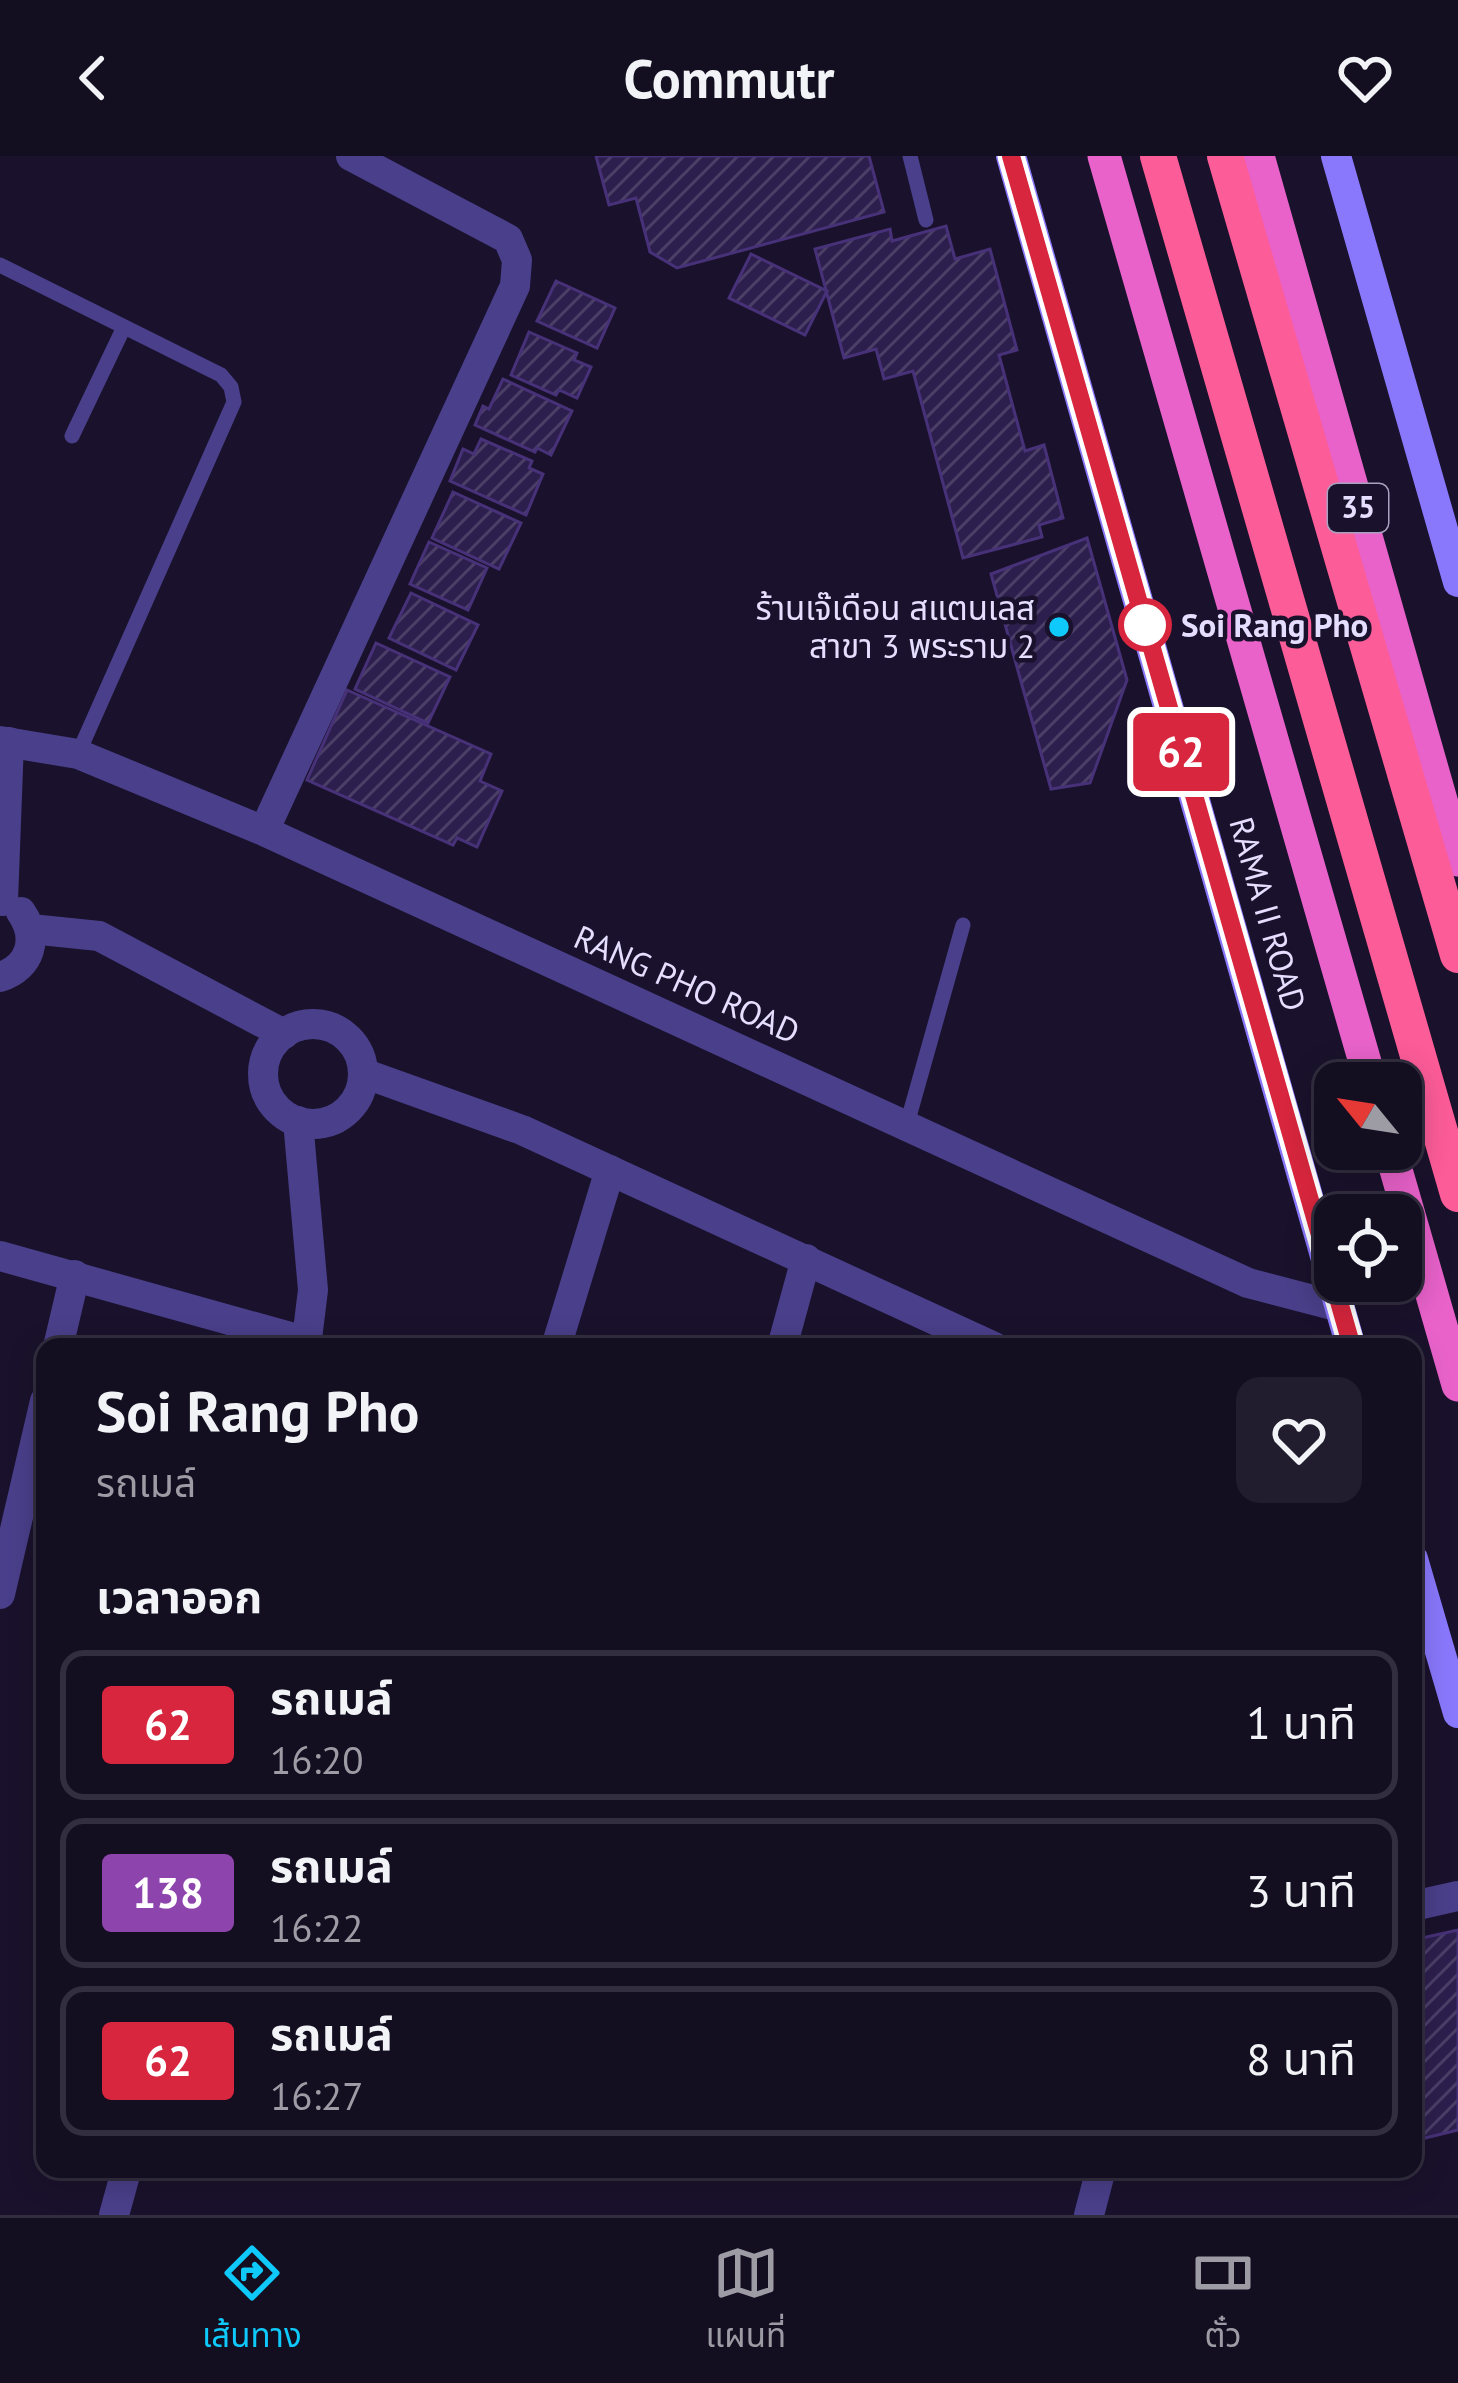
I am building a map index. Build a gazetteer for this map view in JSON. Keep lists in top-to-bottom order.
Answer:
{
  "streets": {
    "highway": ["35", "RAMA II ROAD"],
    "street": ["RANG PHO ROAD"]
  },
  "crossings": [
    ["RAMA II ROAD", "RANG PHO ROAD"]
  ],
  "places": ["Soi Rang Pho", "ร้านเจ๊เดือน สแตนเลส สาขา 3 พระราม 2"],
  "lines": ["bus line 62"],
  "north": "top left",
  "page": {
    "header": "Commutr",
    "on_map": "62",
    "heading": [
      ["Soi Rang Pho", "รถเมล์"],
      "เวลาออก"
    ],
    "list": [
      {
        "mark": "62",
        "name": "รถเมล์",
        "note": "16:20",
        "value": "1 นาที"
      },
      {
        "mark": "138",
        "name": "รถเมล์",
        "note": "16:22",
        "value": "3 นาที"
      },
      {
        "mark": "62",
        "name": "รถเมล์",
        "note": "16:27",
        "value": "8 นาที"
      }
    ],
    "tabs": ["เส้นทาง", "แผนที่", "ตั๋ว"]
  }
}
